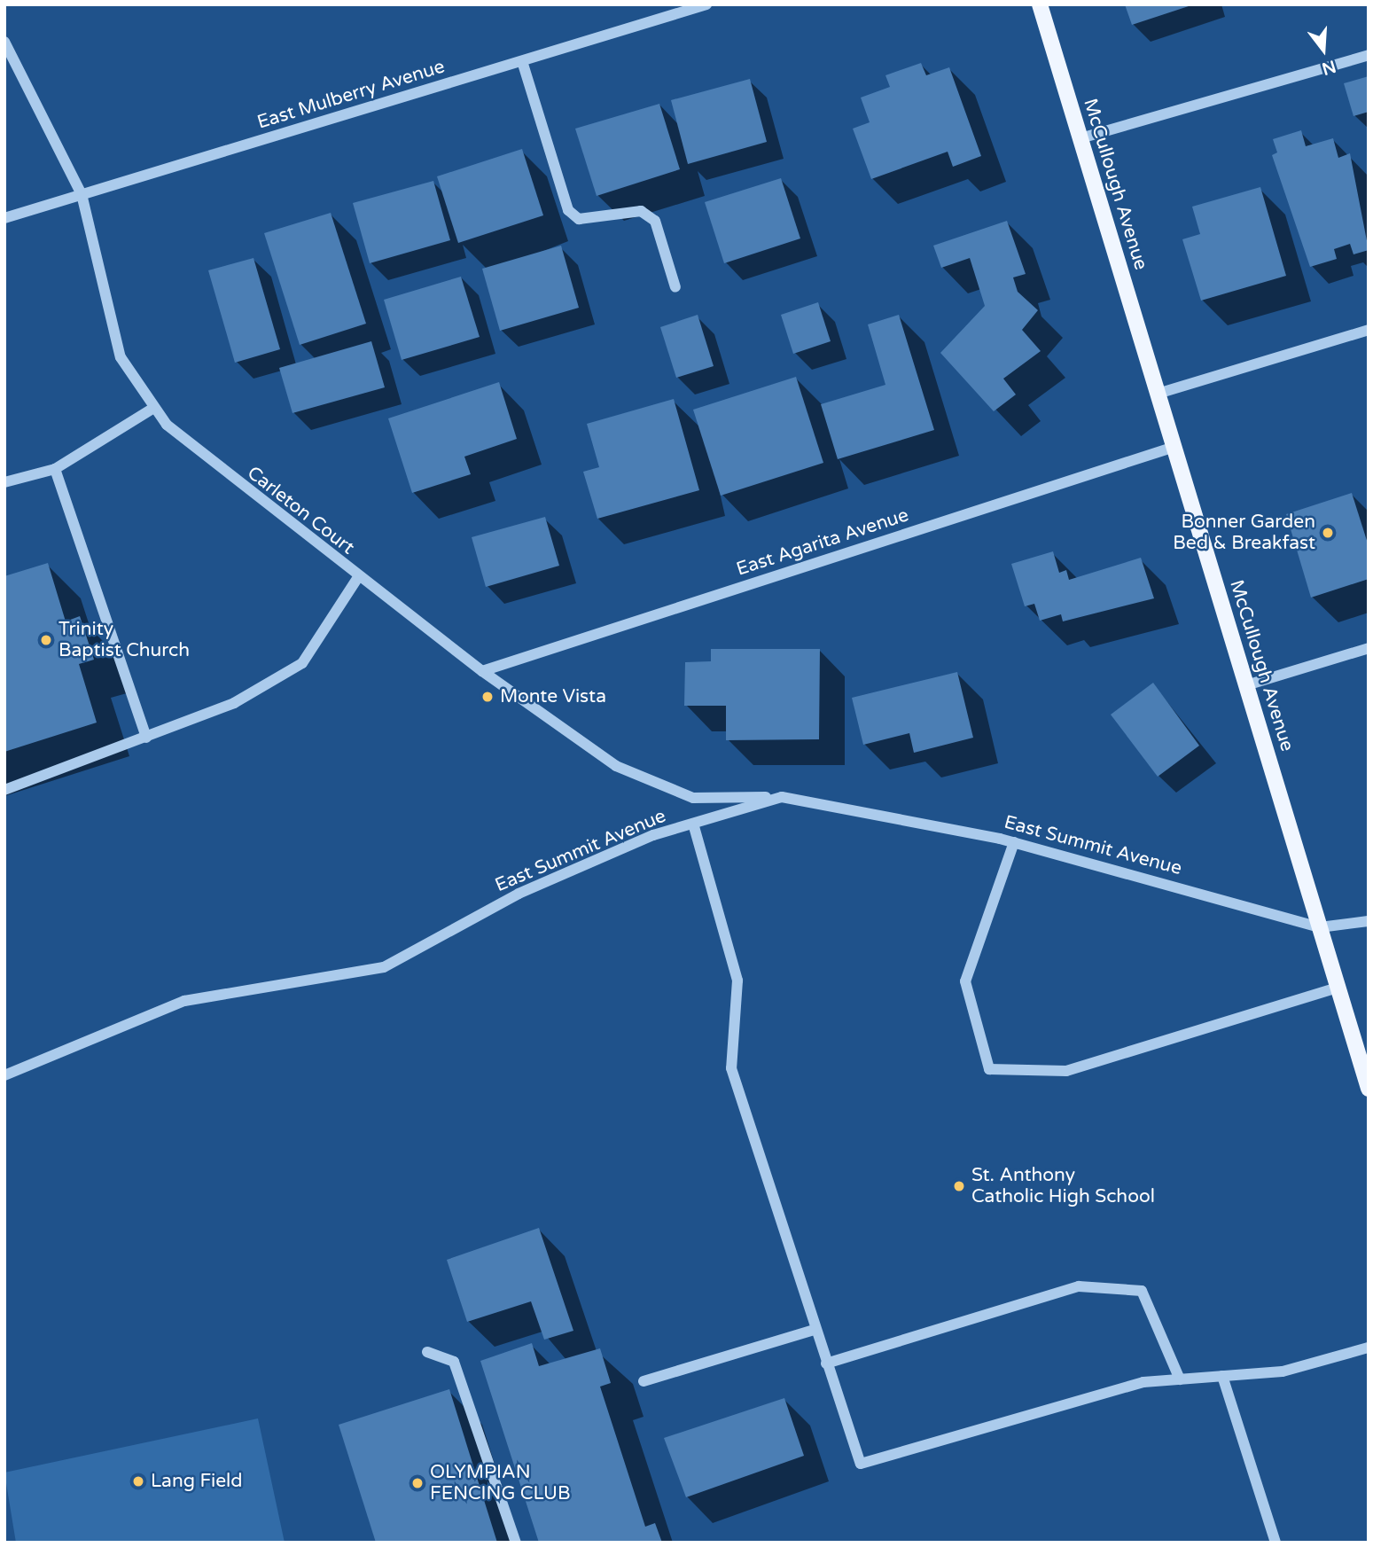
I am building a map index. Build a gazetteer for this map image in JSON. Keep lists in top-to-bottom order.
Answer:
{
  "streets": {
    "main road": ["McCullough Avenue"],
    "street": [
      "East Mulberry Avenue",
      "Carleton Court",
      "East Agarita Avenue",
      "East Summit Avenue"
    ]
  },
  "crossings": [
    ["East Mulberry Avenue", "Carleton Court"],
    ["McCullough Avenue", "East Agarita Avenue"],
    ["McCullough Avenue", "East Summit Avenue"],
    ["Carleton Court", "East Agarita Avenue"],
    ["Carleton Court", "East Summit Avenue"]
  ],
  "places": [
    "Bonner Garden Bed & Breakfast",
    "Trinity Baptist Church",
    "Monte Vista",
    "St. Anthony Catholic High School",
    "Lang Field",
    "OLYMPIAN FENCING CLUB"
  ],
  "north": "bottom"
}
